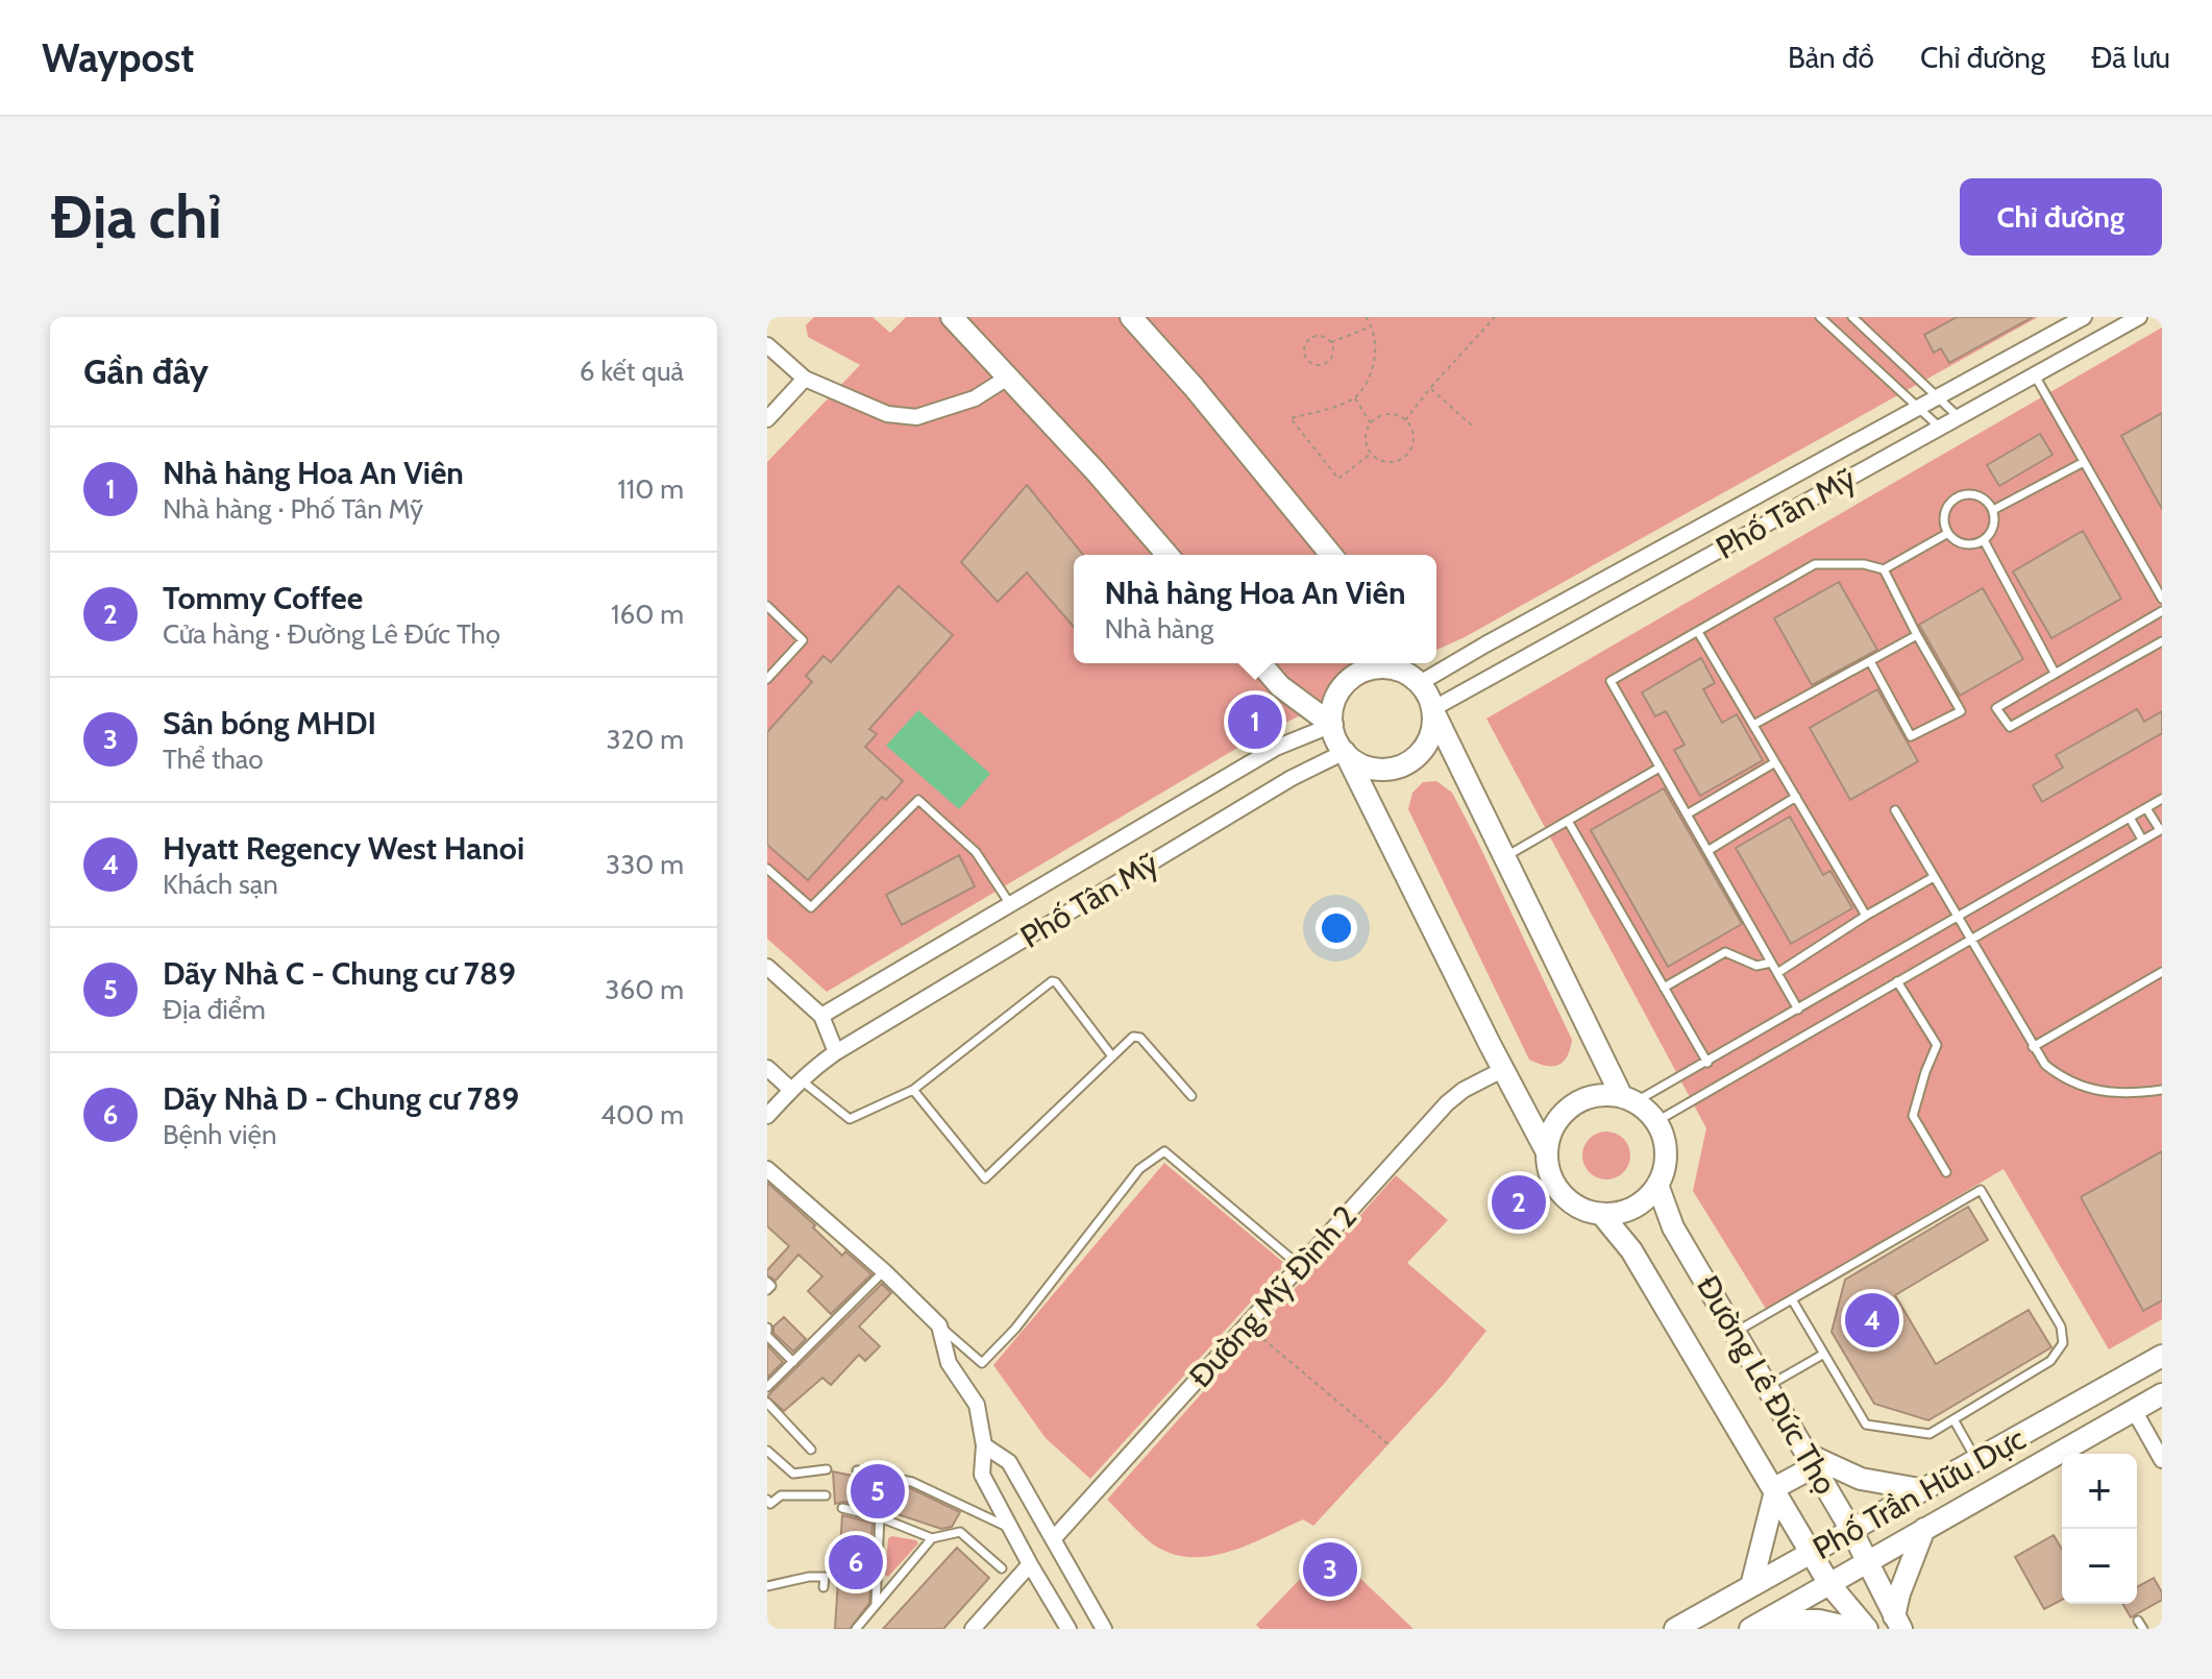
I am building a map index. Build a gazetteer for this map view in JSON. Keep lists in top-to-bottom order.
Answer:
{
  "streets": {
    "main road": ["Đường Lê Đức Thọ", "Phố Trần Hữu Dực"],
    "street": ["Phố Tân Mỹ", "Đường Mỹ Đình 2"]
  },
  "crossings": [
    ["Đường Lê Đức Thọ", "Phố Trần Hữu Dực"]
  ],
  "page": {
    "header": "Waypost",
    "nav": ["Bản đồ", "Chỉ đường", "Đã lưu"],
    "buttons": "Chỉ đường",
    "title": "Địa chỉ",
    "heading": ["Gần đây", "6 kết quả"],
    "list": [
      {
        "mark": "1",
        "name": "Nhà hàng Hoa An Viên",
        "note": "Nhà hàng · Phố Tân Mỹ",
        "value": "110 m"
      },
      {
        "mark": "2",
        "name": "Tommy Coffee",
        "note": "Cửa hàng · Đường Lê Đức Thọ",
        "value": "160 m"
      },
      {
        "mark": "3",
        "name": "Sân bóng MHDI",
        "note": "Thể thao",
        "value": "320 m"
      },
      {
        "mark": "4",
        "name": "Hyatt Regency West Hanoi",
        "note": "Khách sạn",
        "value": "330 m"
      },
      {
        "mark": "5",
        "name": "Dãy Nhà C - Chung cư 789",
        "note": "Địa điểm",
        "value": "360 m"
      },
      {
        "mark": "6",
        "name": "Dãy Nhà D - Chung cư 789",
        "note": "Bệnh viện",
        "value": "400 m"
      }
    ],
    "popup": ["Nhà hàng Hoa An Viên", "Nhà hàng"],
    "pins": [
      "1",
      "2",
      "4",
      "5",
      "6",
      "3"
    ],
    "map_buttons": ["+", "−"]
  }
}
